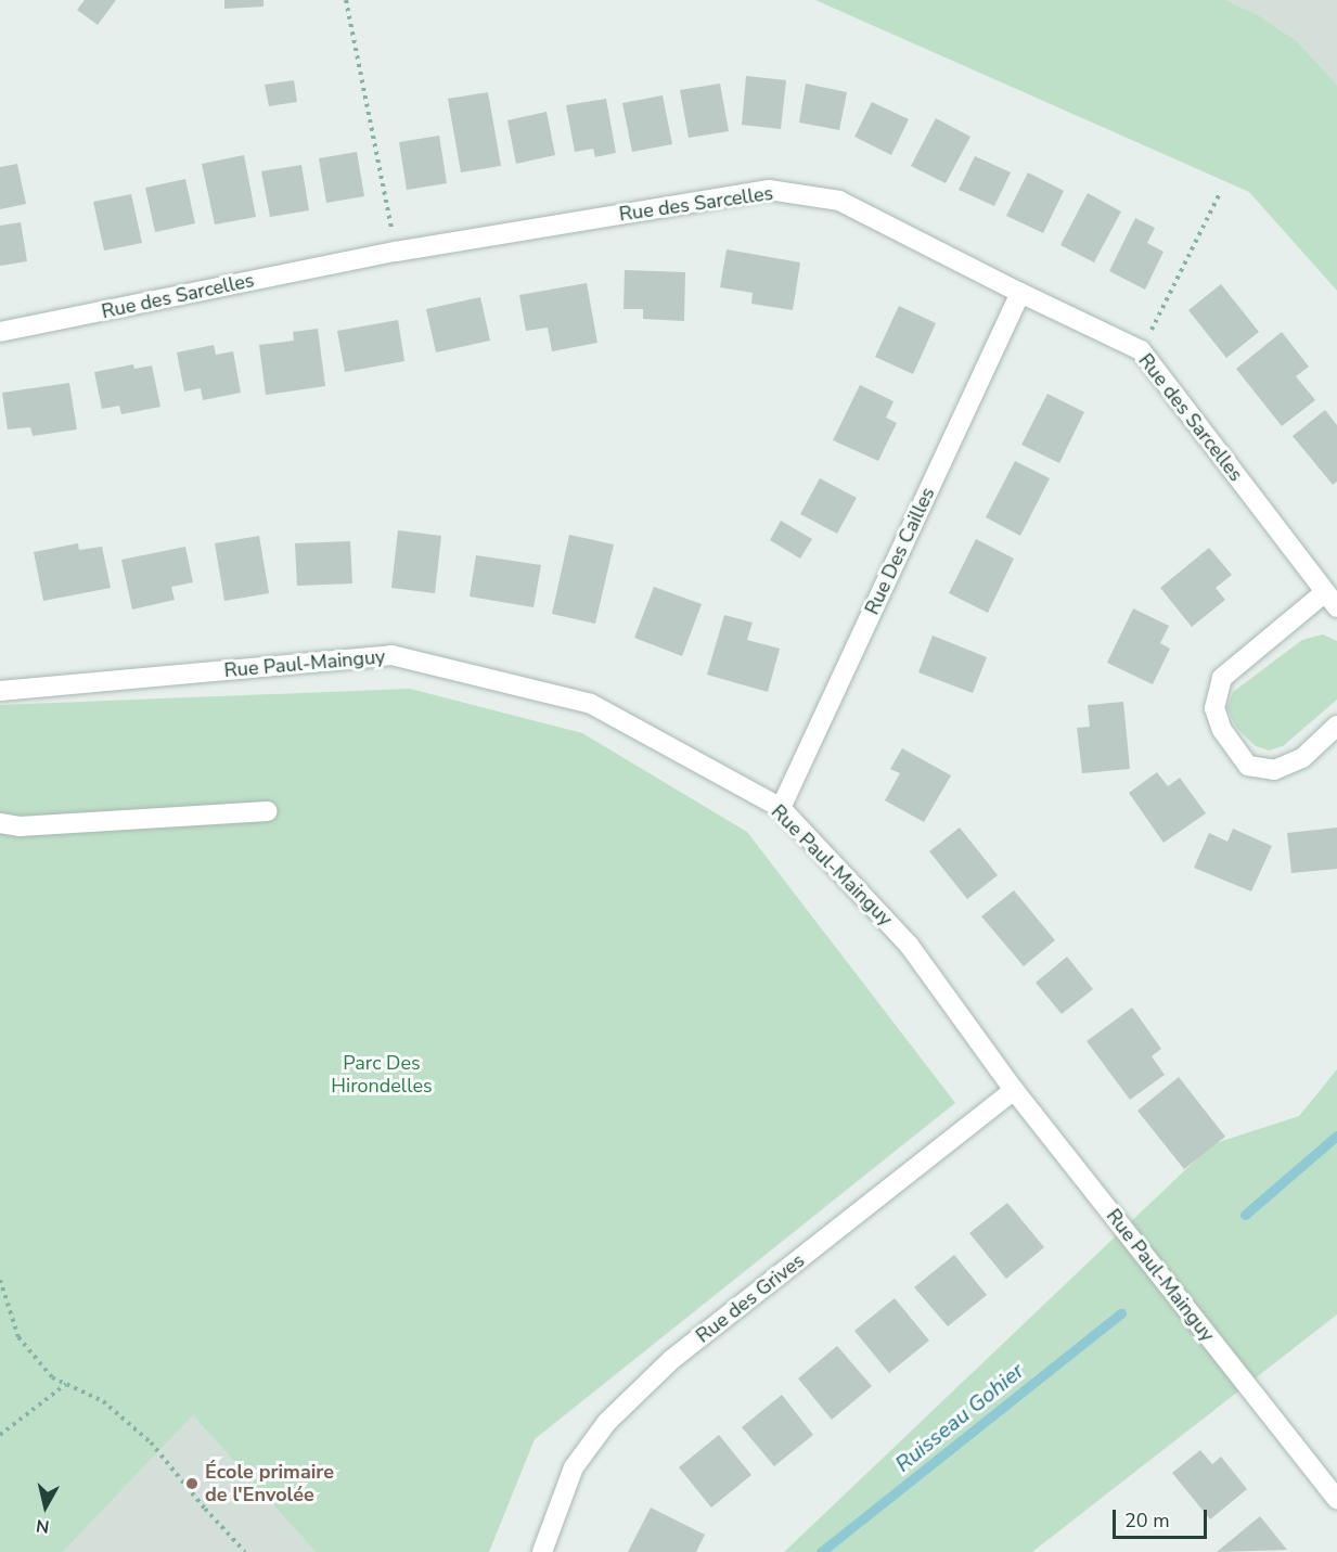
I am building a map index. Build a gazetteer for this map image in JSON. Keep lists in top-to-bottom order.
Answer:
{
  "streets": {
    "street": [
      "Rue des Sarcelles",
      "Rue Des Cailles",
      "Rue Paul-Mainguy",
      "Rue des Grives"
    ]
  },
  "crossings": [
    ["Rue des Sarcelles", "Rue Des Cailles"],
    ["Rue Des Cailles", "Rue Paul-Mainguy"],
    ["Rue Paul-Mainguy", "Rue des Grives"]
  ],
  "water": ["Ruisseau Gohier"],
  "parks": ["Parc Des Hirondelles"],
  "places": ["École primaire de l'Envolée"],
  "scale_bar": "20 m",
  "north": "bottom"
}
